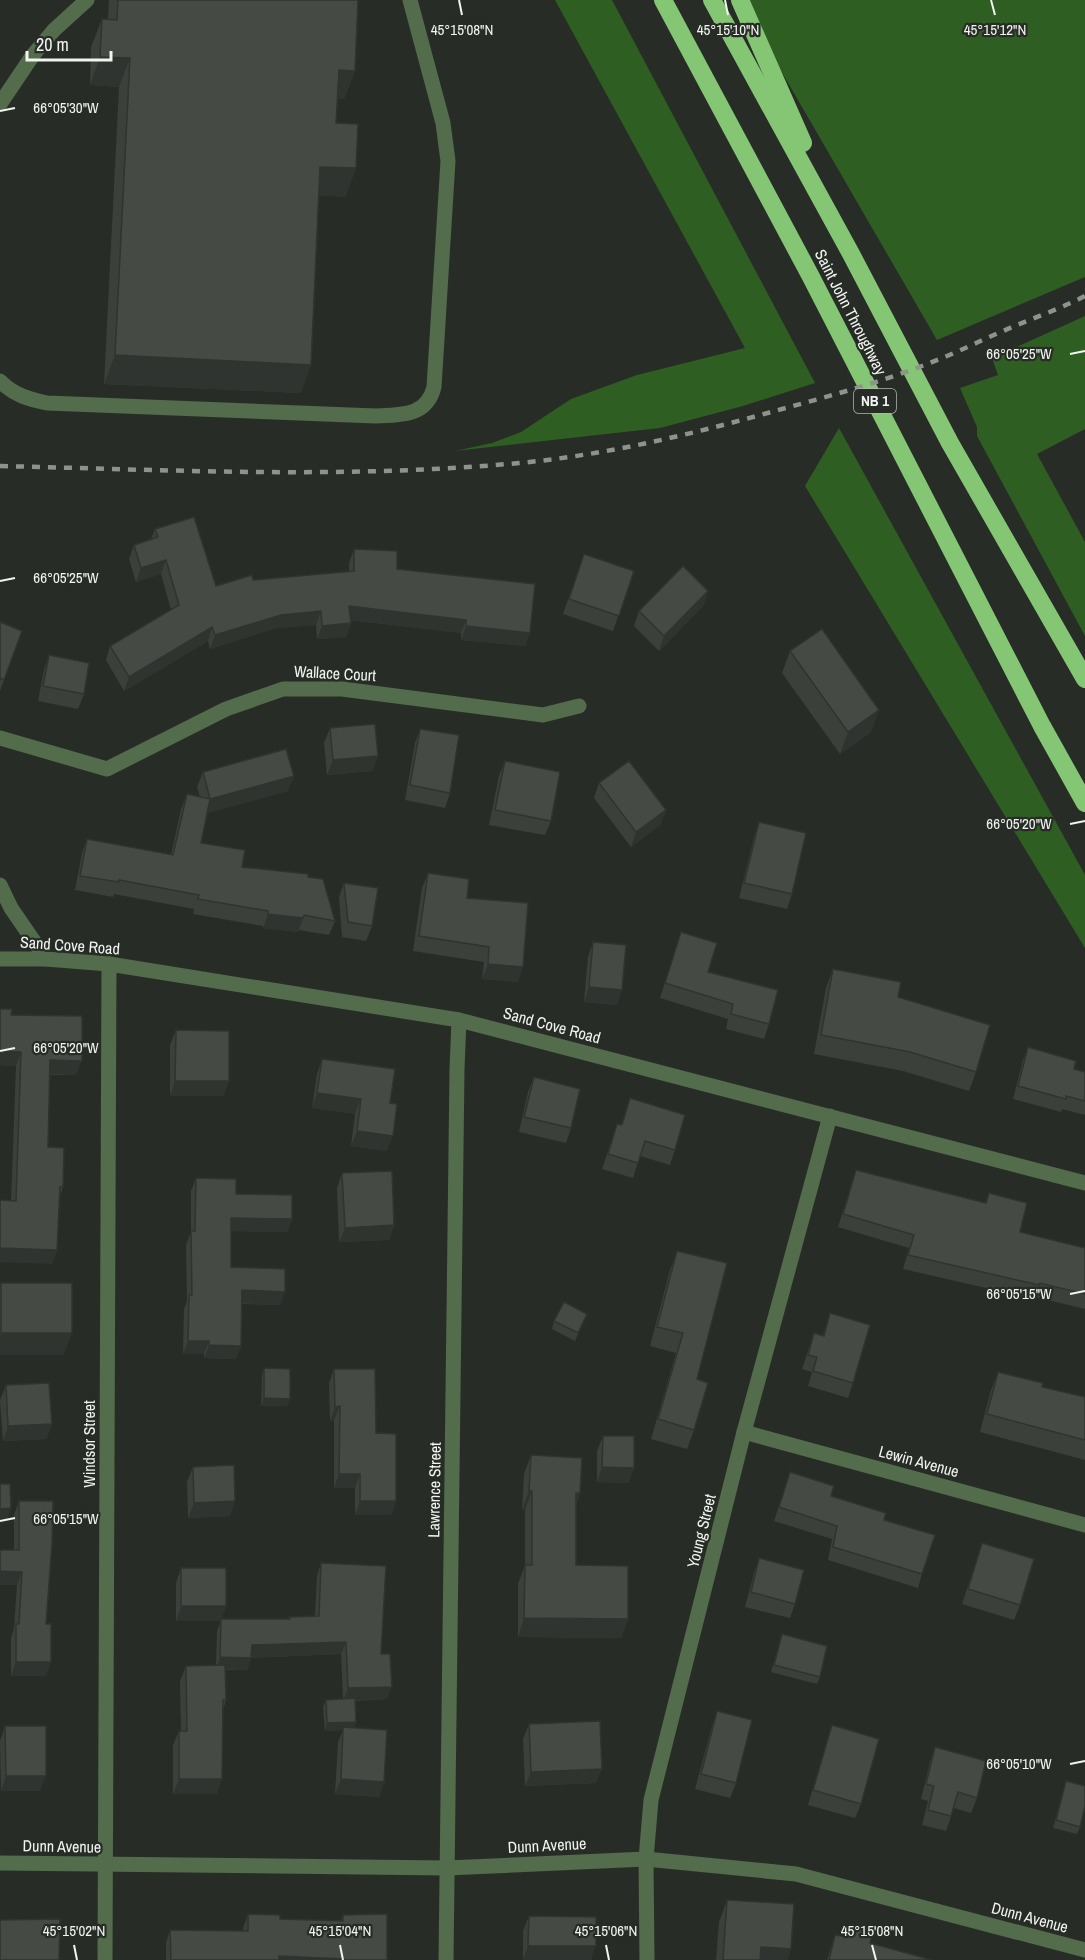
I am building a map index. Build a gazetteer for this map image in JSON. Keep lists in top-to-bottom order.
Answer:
{
  "streets": {
    "highway": ["Saint John Throughway", "NB 1"],
    "street": [
      "Wallace Court",
      "Sand Cove Road",
      "Windsor Street",
      "Lewin Avenue",
      "Lawrence Street",
      "Young Street",
      "Dunn Avenue"
    ]
  },
  "crossings": [
    ["Sand Cove Road", "Windsor Street"],
    ["Sand Cove Road", "Lawrence Street"],
    ["Sand Cove Road", "Young Street"],
    ["Windsor Street", "Dunn Avenue"],
    ["Lewin Avenue", "Young Street"],
    ["Lawrence Street", "Dunn Avenue"],
    ["Young Street", "Dunn Avenue"]
  ],
  "scale_bar": "20 m",
  "coordinates": [
    "45°15'08\"N",
    "45°15'10\"N",
    "45°15'12\"N",
    "66°05'30\"W",
    "66°05'25\"W",
    "66°05'20\"W",
    "66°05'15\"W",
    "66°05'10\"W",
    "45°15'02\"N",
    "45°15'04\"N",
    "45°15'06\"N"
  ]
}
